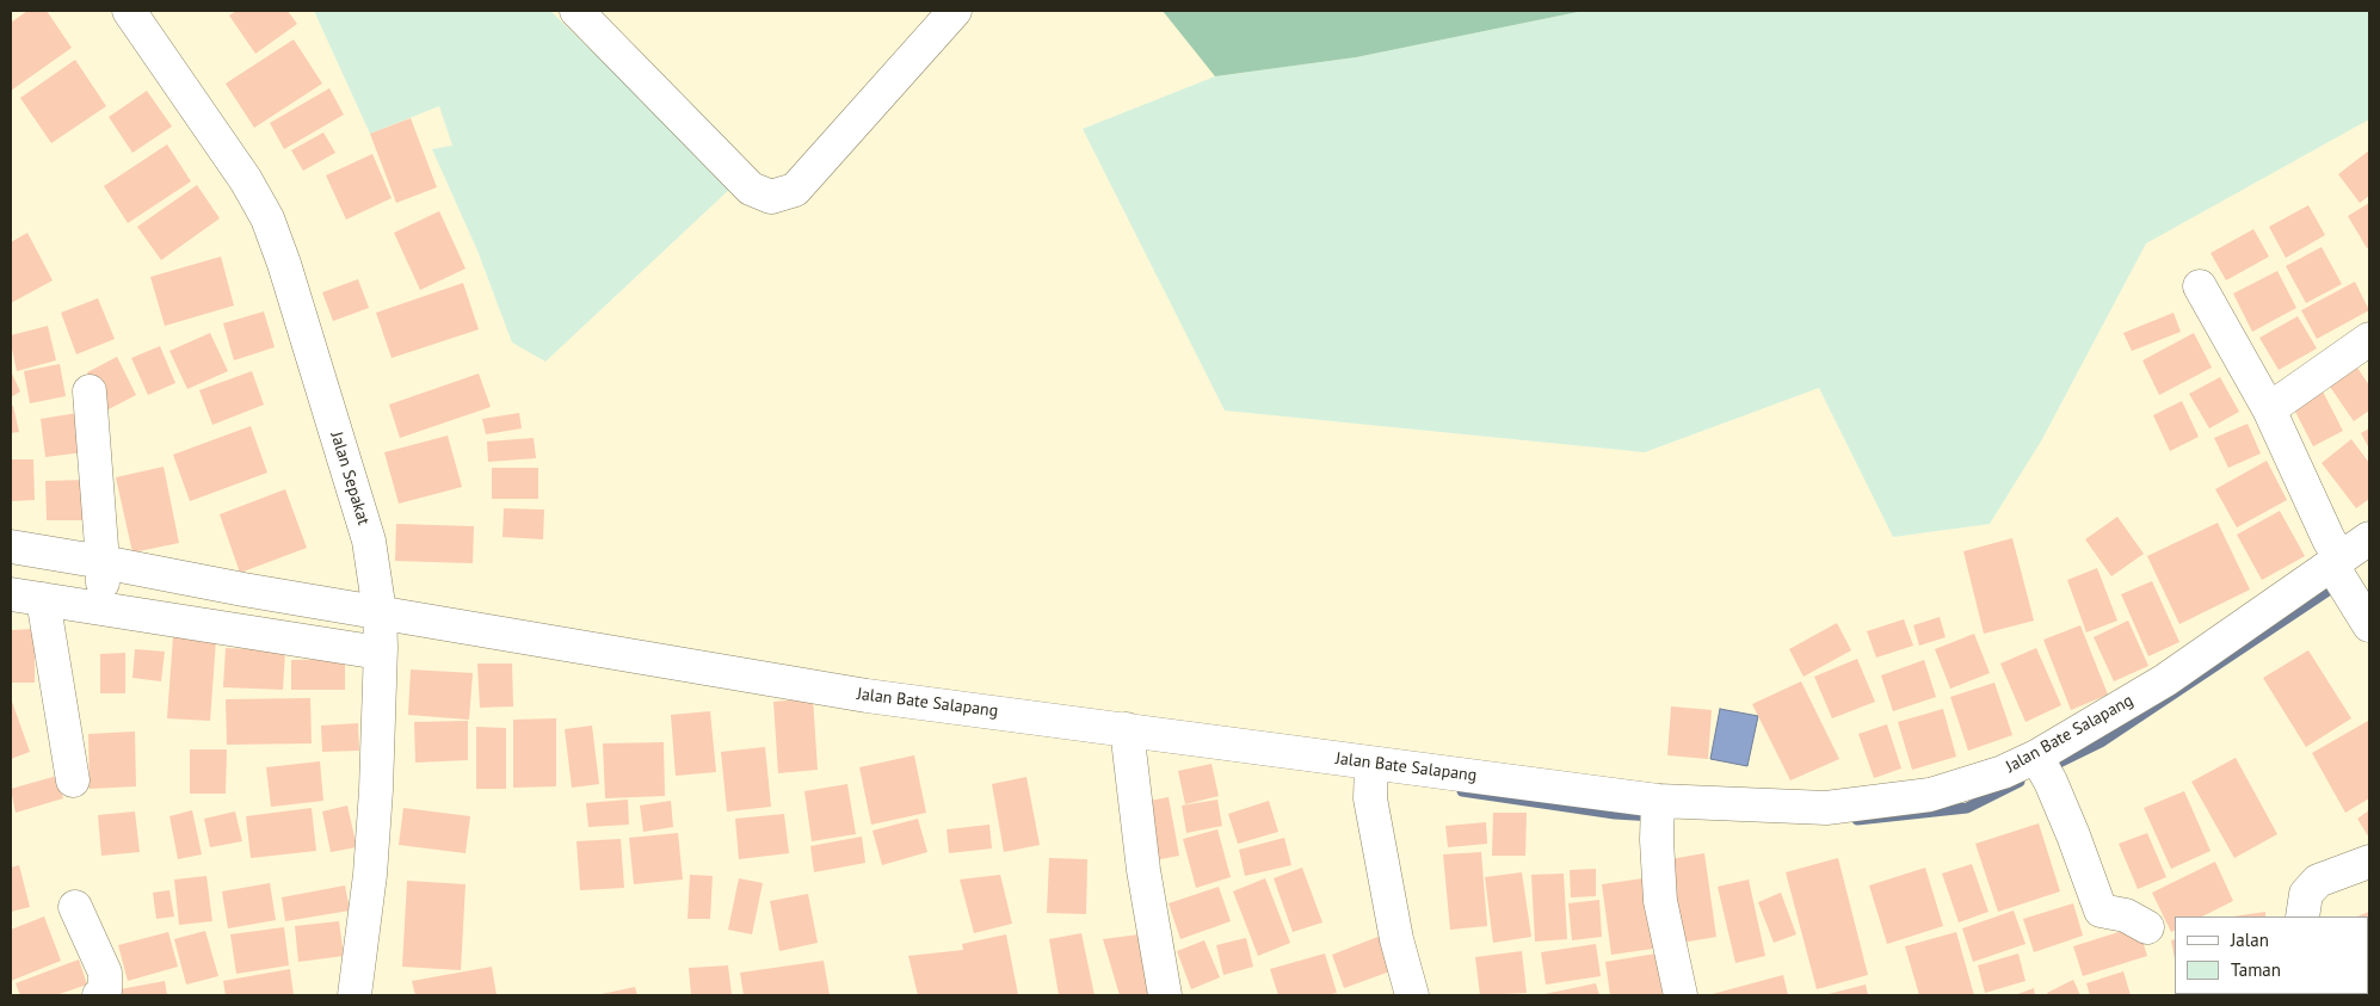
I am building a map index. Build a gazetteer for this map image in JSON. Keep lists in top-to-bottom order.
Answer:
{
  "streets": {
    "street": ["Jalan Sepakat", "Jalan Bate Salapang"]
  },
  "crossings": [
    ["Jalan Sepakat", "Jalan Bate Salapang"]
  ],
  "legend": ["Jalan", "Taman"]
}
